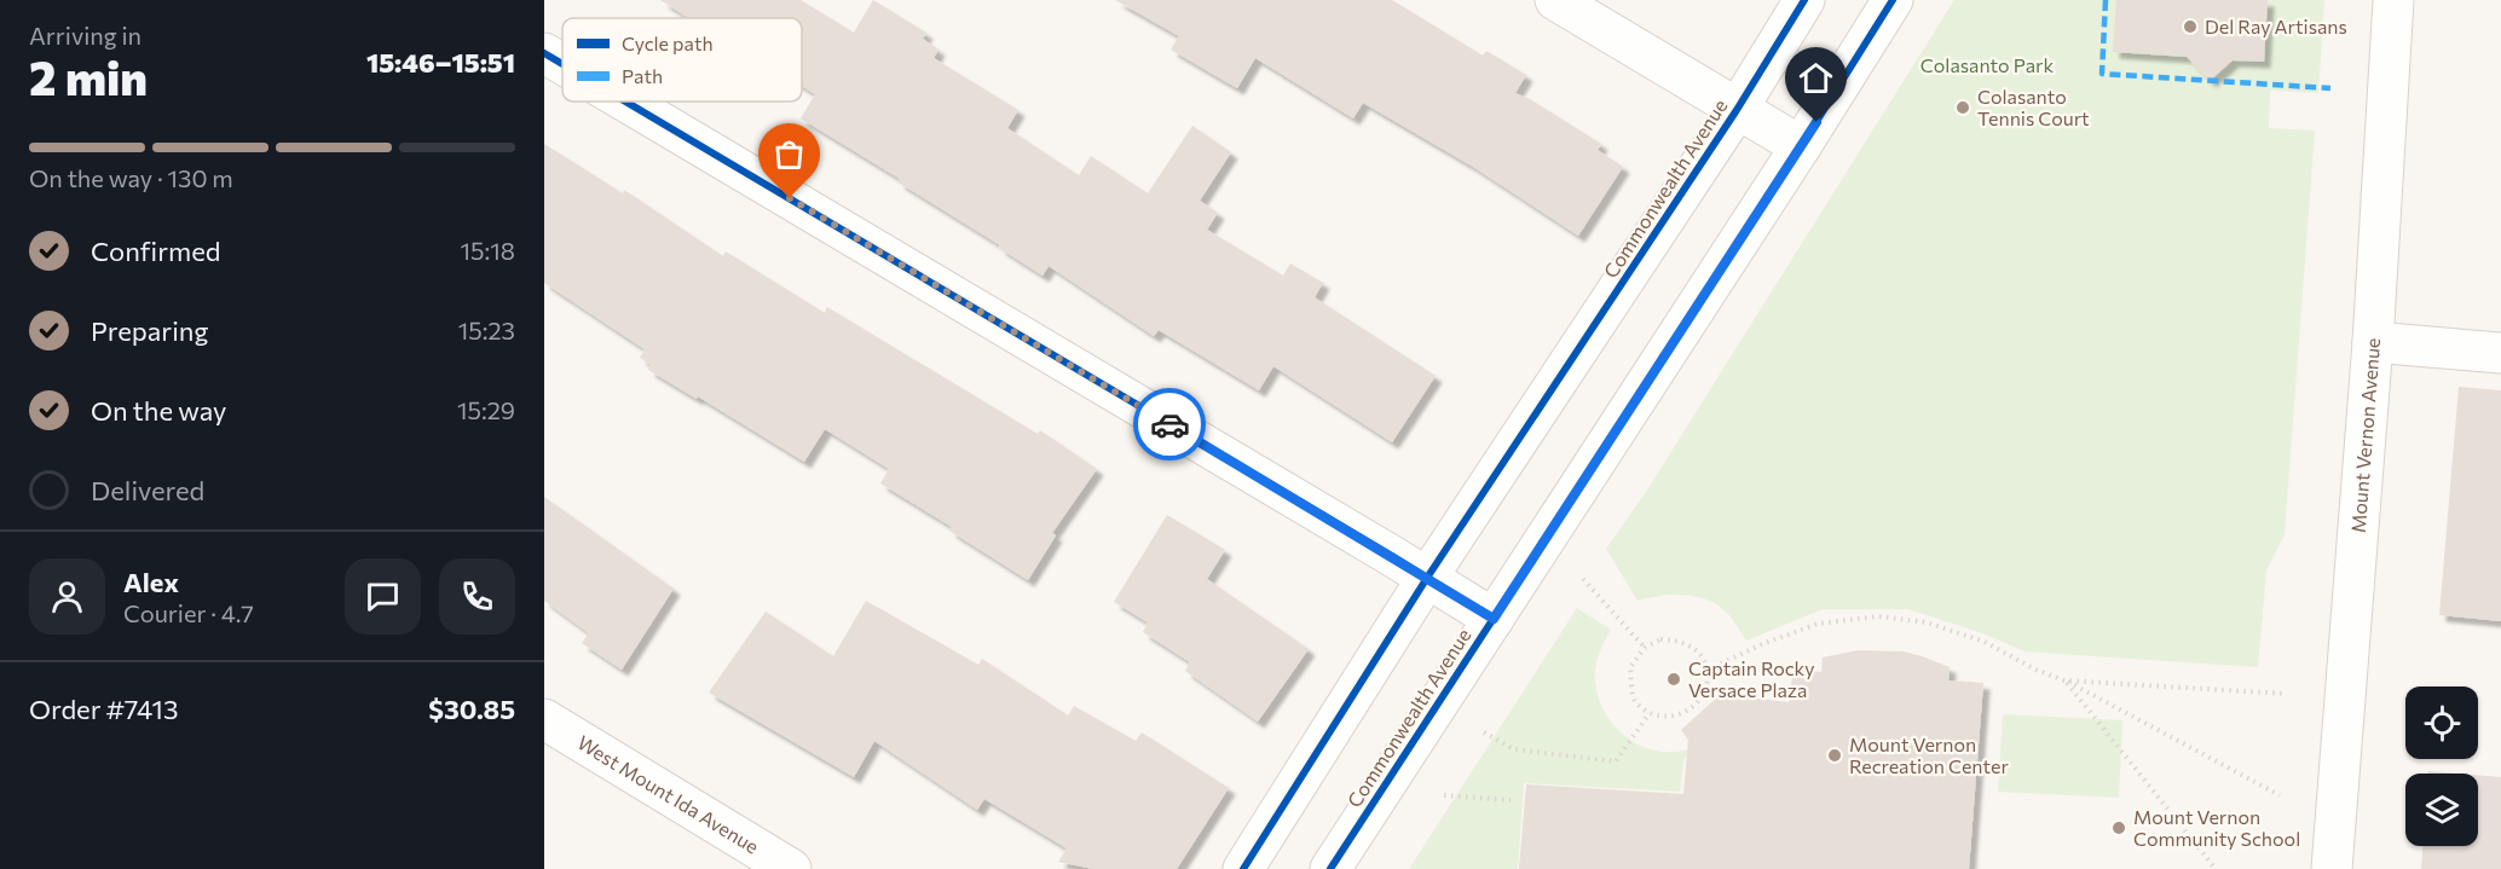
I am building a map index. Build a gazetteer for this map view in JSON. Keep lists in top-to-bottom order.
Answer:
{
  "streets": {
    "street": ["Commonwealth Avenue", "Mount Vernon Avenue", "West Mount Ida Avenue"]
  },
  "parks": ["Colasanto Park"],
  "places": [
    "Del Ray Artisans",
    "Colasanto Tennis Court",
    "Captain Rocky Versace Plaza",
    "Mount Vernon Recreation Center",
    "Mount Vernon Community School"
  ],
  "legend": ["Cycle path", "Path"],
  "page": {
    "heading": ["2 min", "Arriving in", "15:46–15:51"],
    "panel": [
      "Alex",
      "Courier · 4.7",
      "Order #7413",
      "$30.85"
    ],
    "bar": "On the way · 130 m",
    "list": [
      ["Confirmed", "15:18"],
      ["Preparing", "15:23"],
      ["On the way", "15:29"],
      "Delivered"
    ]
  }
}
